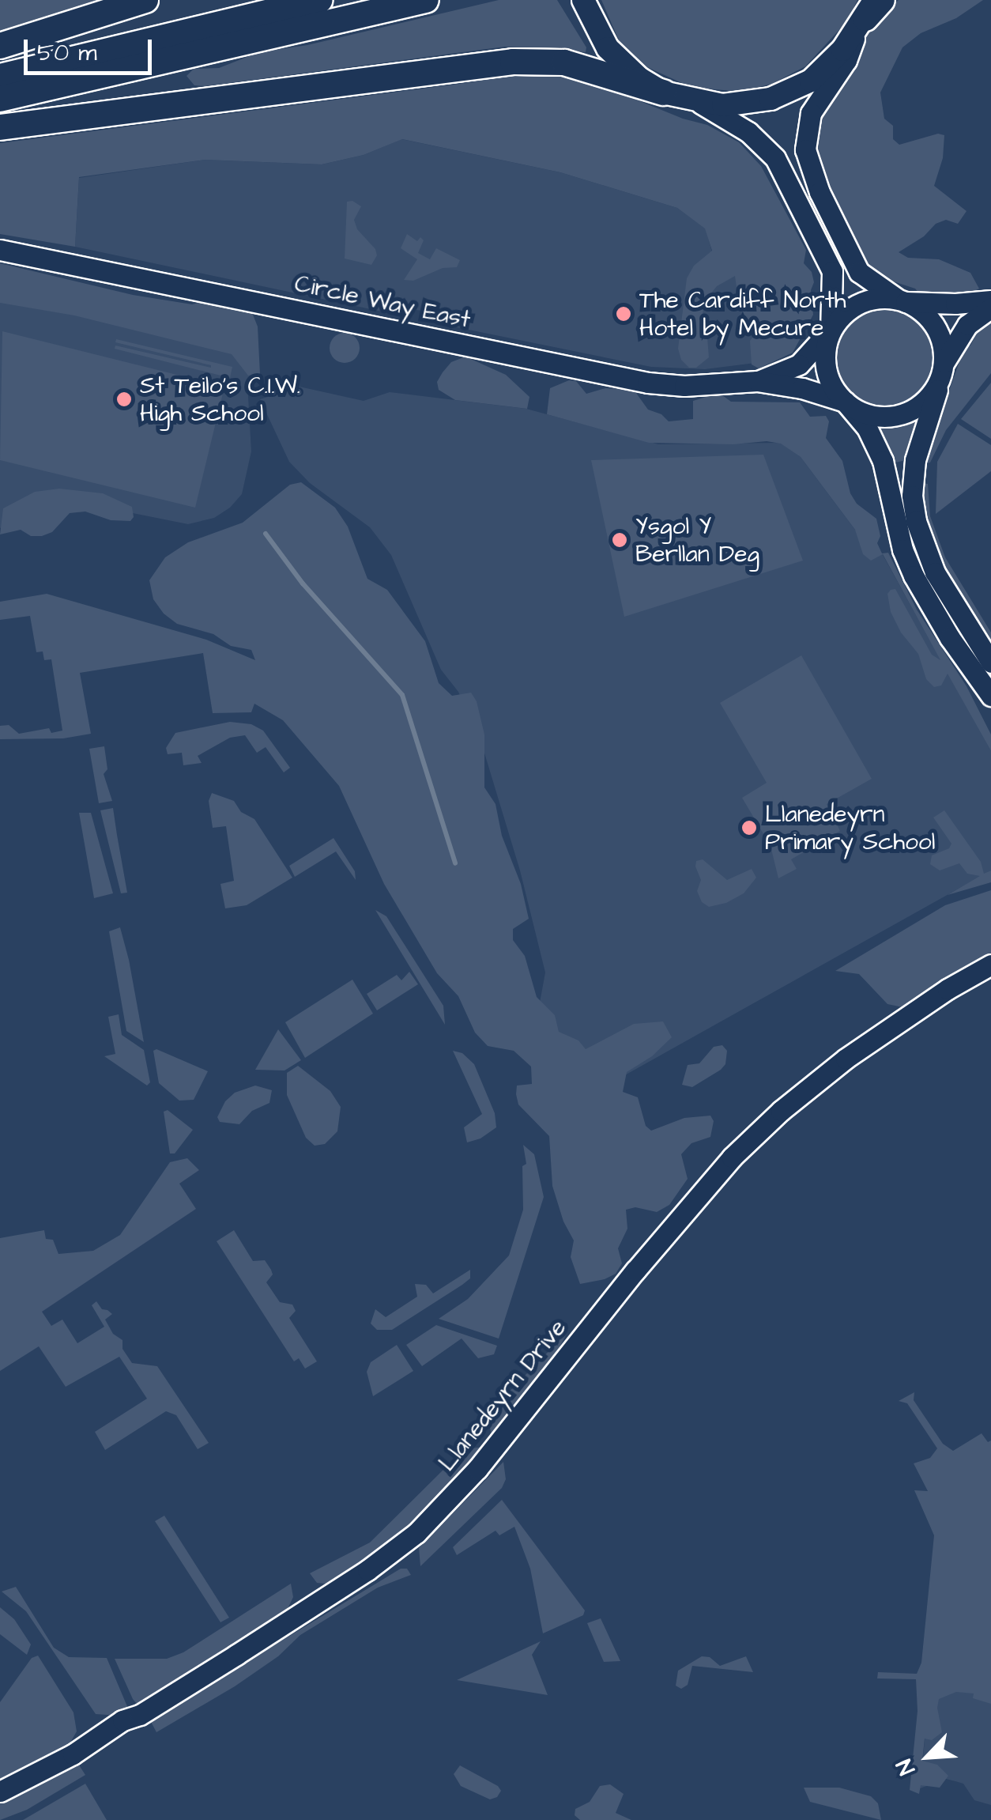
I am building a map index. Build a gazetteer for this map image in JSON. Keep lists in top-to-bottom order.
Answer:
{
  "streets": {
    "street": ["Circle Way East", "Llanedeyrn Drive"]
  },
  "places": [
    "The Cardiff North Hotel by Mecure",
    "St Teilo's C.I.W. High School",
    "Ysgol Y Berllan Deg",
    "Llanedeyrn Primary School"
  ],
  "scale_bar": "50 m",
  "north": "bottom left"
}
